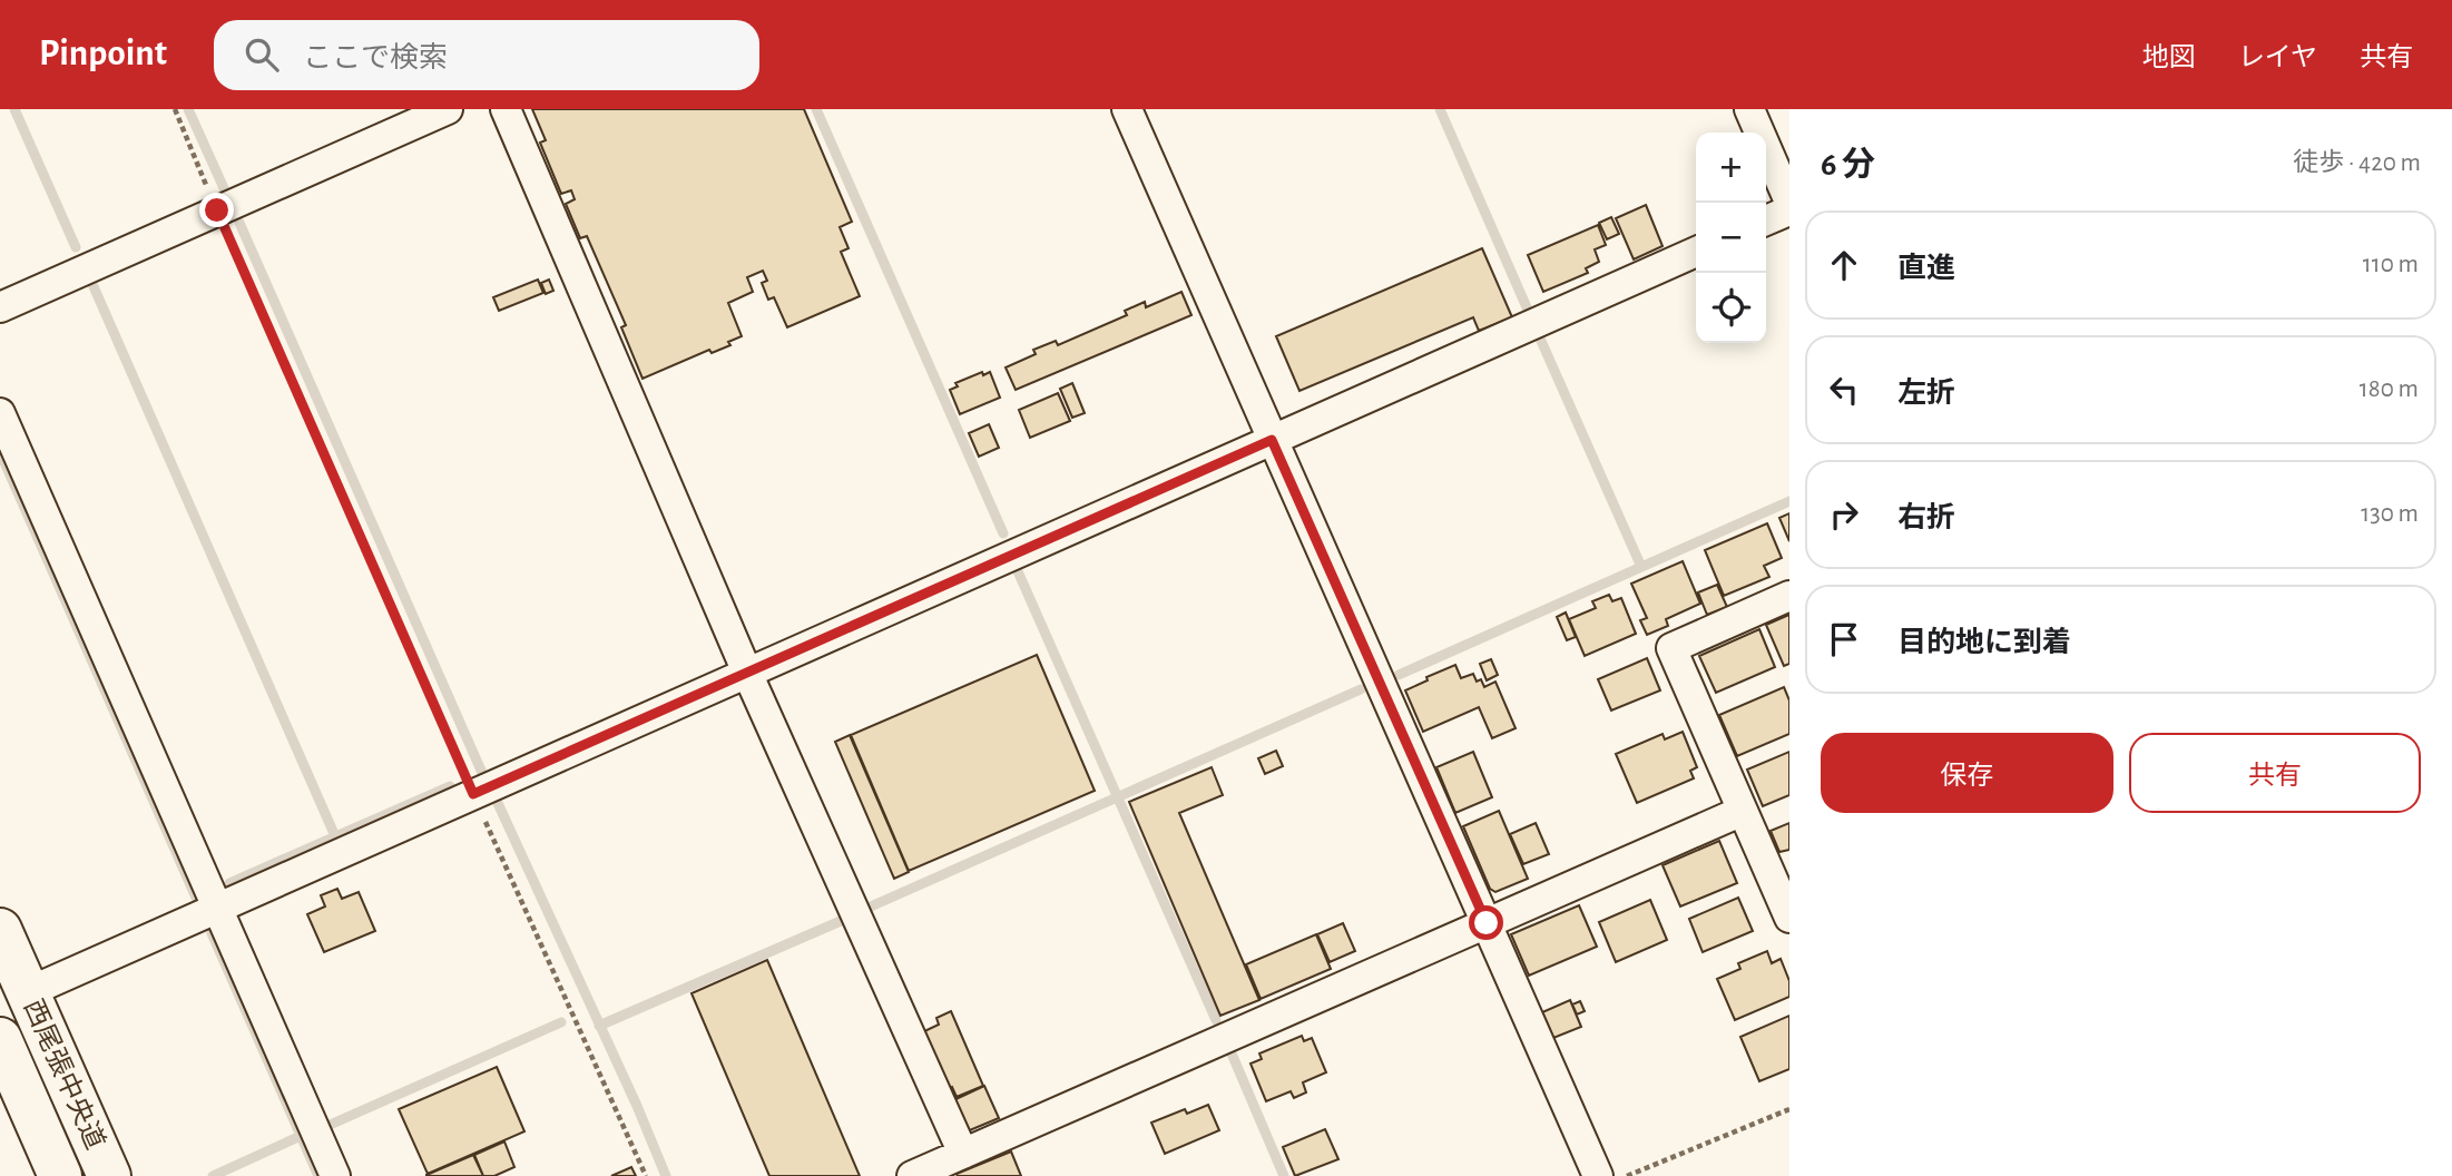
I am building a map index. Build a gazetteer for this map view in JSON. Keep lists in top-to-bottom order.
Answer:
{
  "streets": {
    "main road": ["西尾張中央道"]
  },
  "page": {
    "header": "Pinpoint",
    "search": "ここで検索",
    "nav": ["地図", "レイヤ", "共有"],
    "heading": ["6 分", "徒歩 · 420 m"],
    "map_buttons": ["+", "−"],
    "list": [
      ["直進", "110 m"],
      ["左折", "180 m"],
      ["右折", "130 m"],
      "目的地に到着"
    ],
    "buttons": ["保存", "共有"]
  }
}
